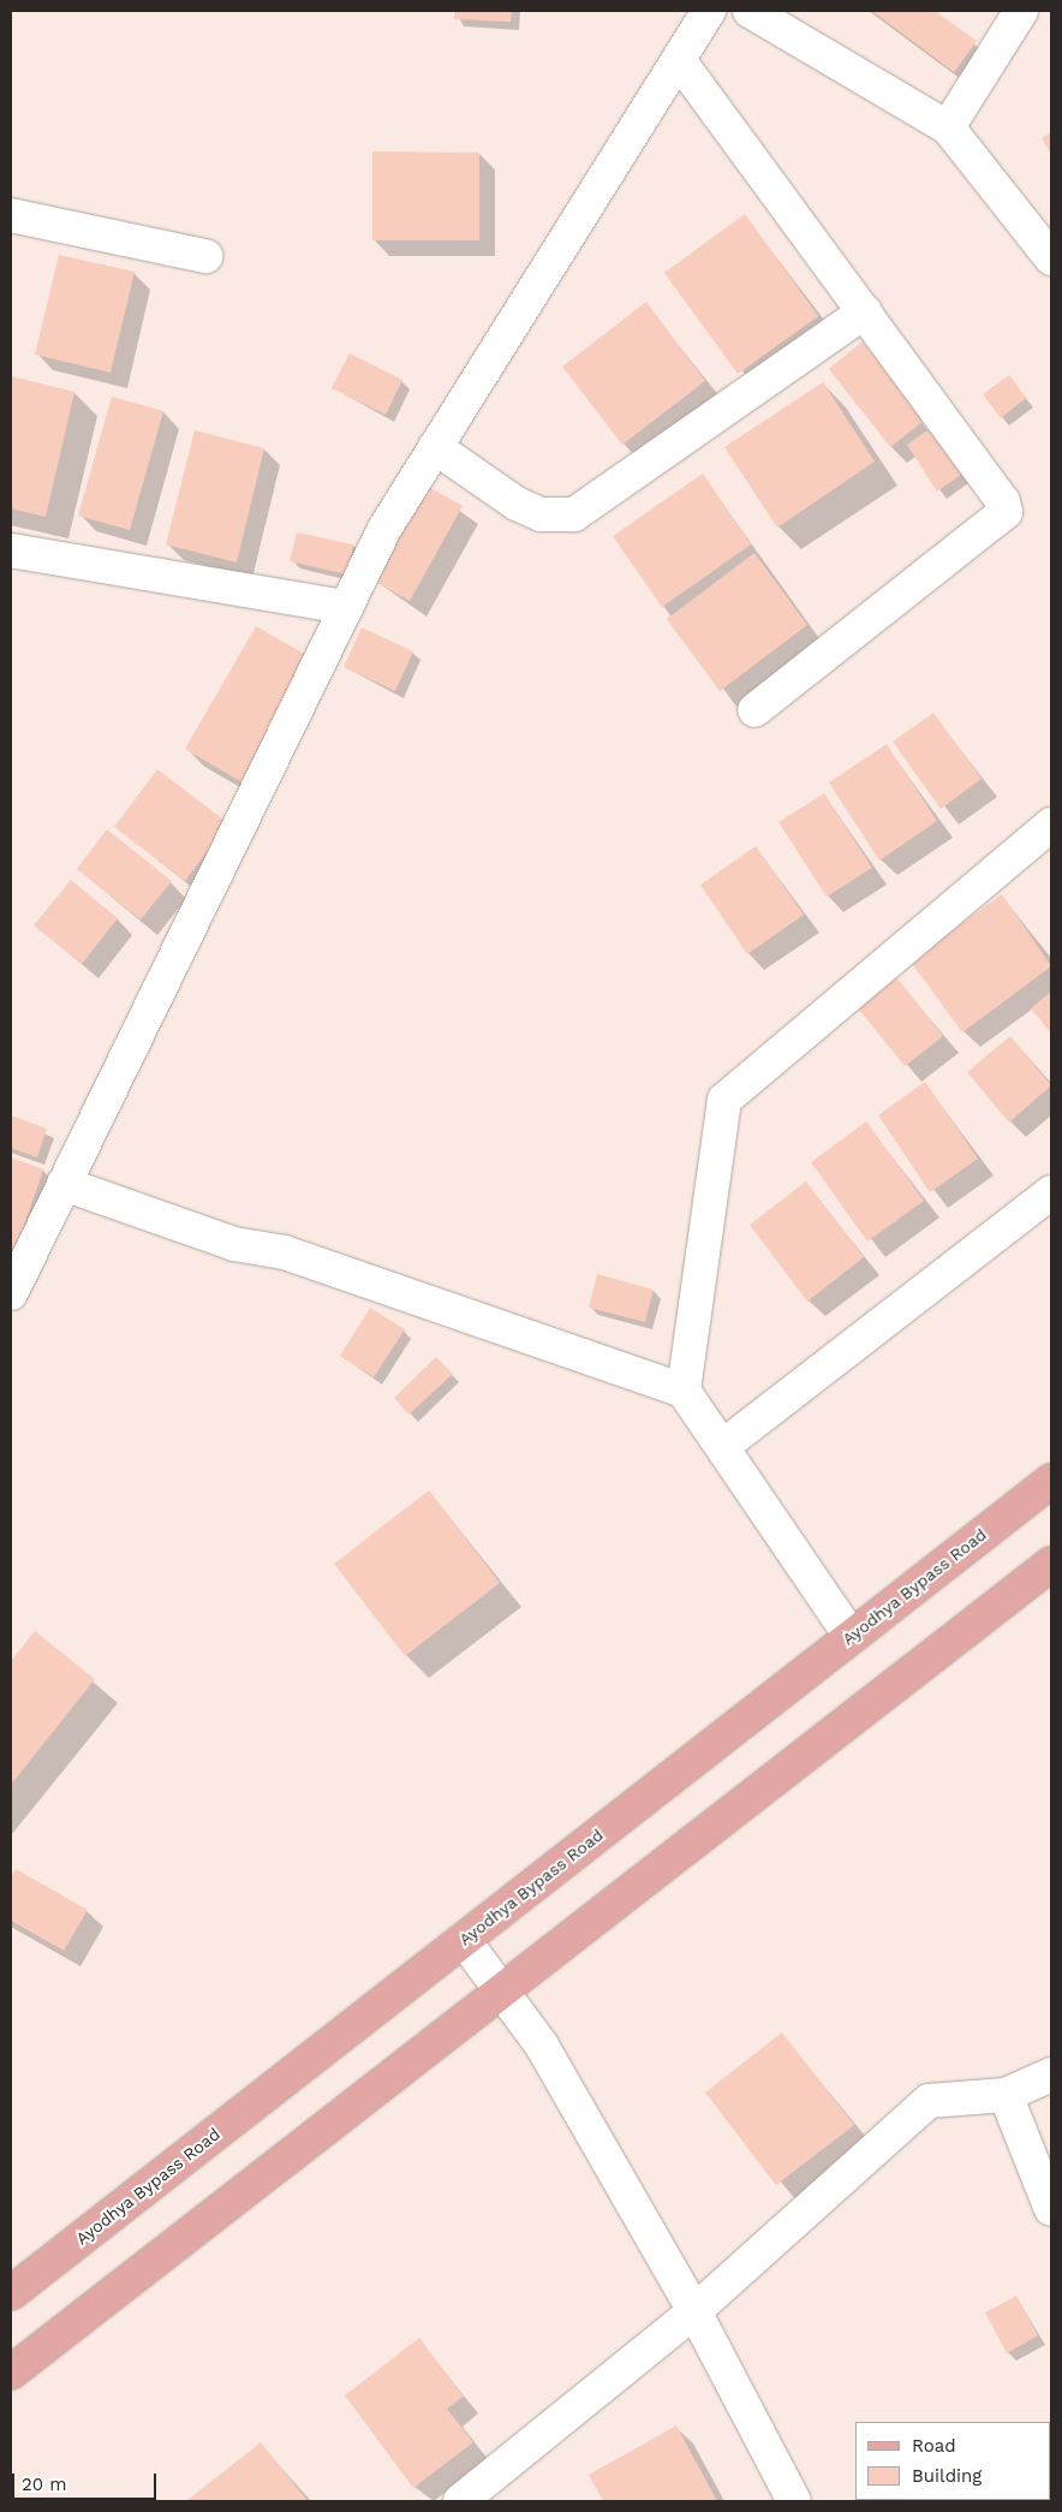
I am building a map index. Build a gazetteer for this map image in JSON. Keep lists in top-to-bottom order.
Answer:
{
  "streets": {
    "main road": ["Ayodhya Bypass Road"]
  },
  "legend": ["Road", "Building"],
  "scale_bar": "20 m"
}
